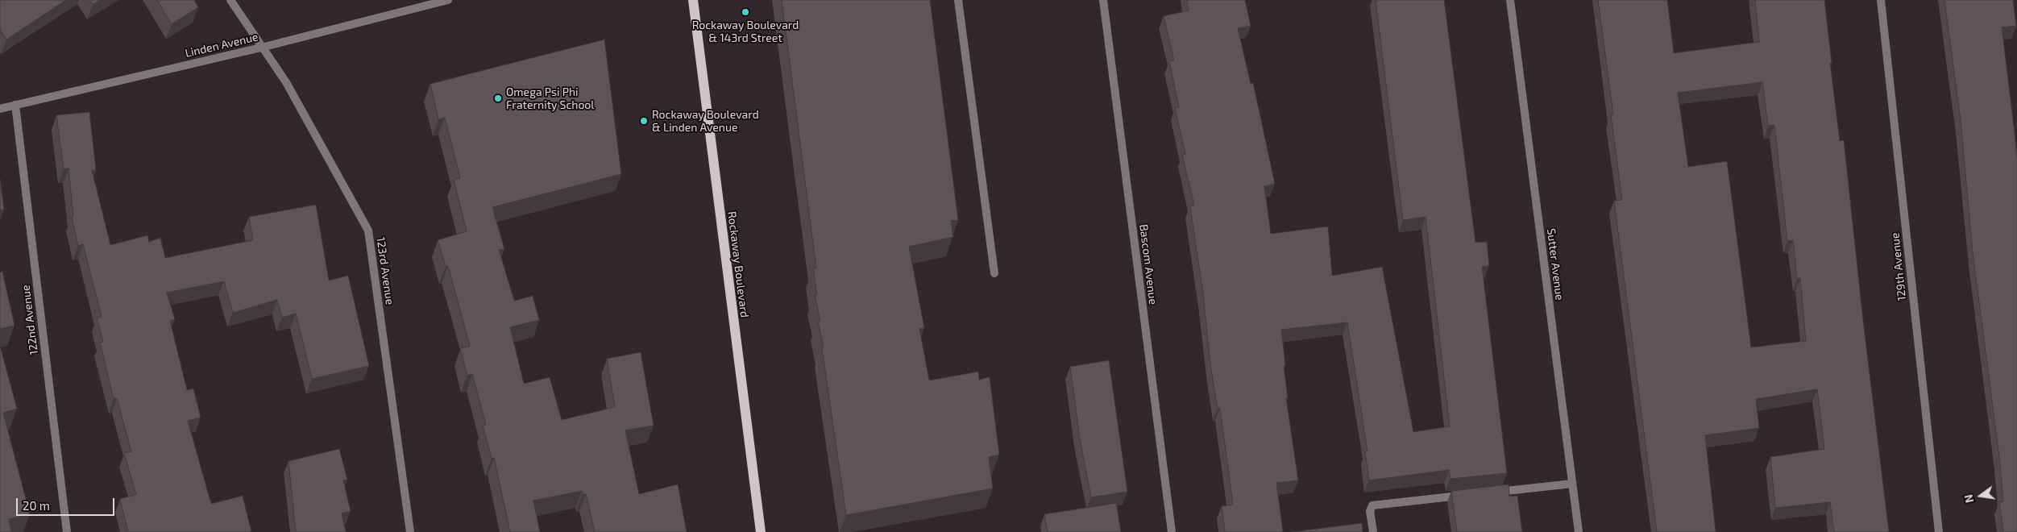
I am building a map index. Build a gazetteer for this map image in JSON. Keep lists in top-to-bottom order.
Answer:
{
  "streets": {
    "main road": ["Rockaway Boulevard"],
    "street": [
      "Linden Avenue",
      "Bascom Avenue",
      "Sutter Avenue",
      "129th Avenue",
      "123rd Avenue",
      "122nd Avenue"
    ]
  },
  "crossings": [
    ["Linden Avenue", "123rd Avenue"],
    ["Linden Avenue", "122nd Avenue"]
  ],
  "places": ["Rockaway Boulevard & 143rd Street", "Omega Psi Phi Fraternity School", "Rockaway Boulevard & Linden Avenue"],
  "scale_bar": "20 m",
  "north": "left"
}
